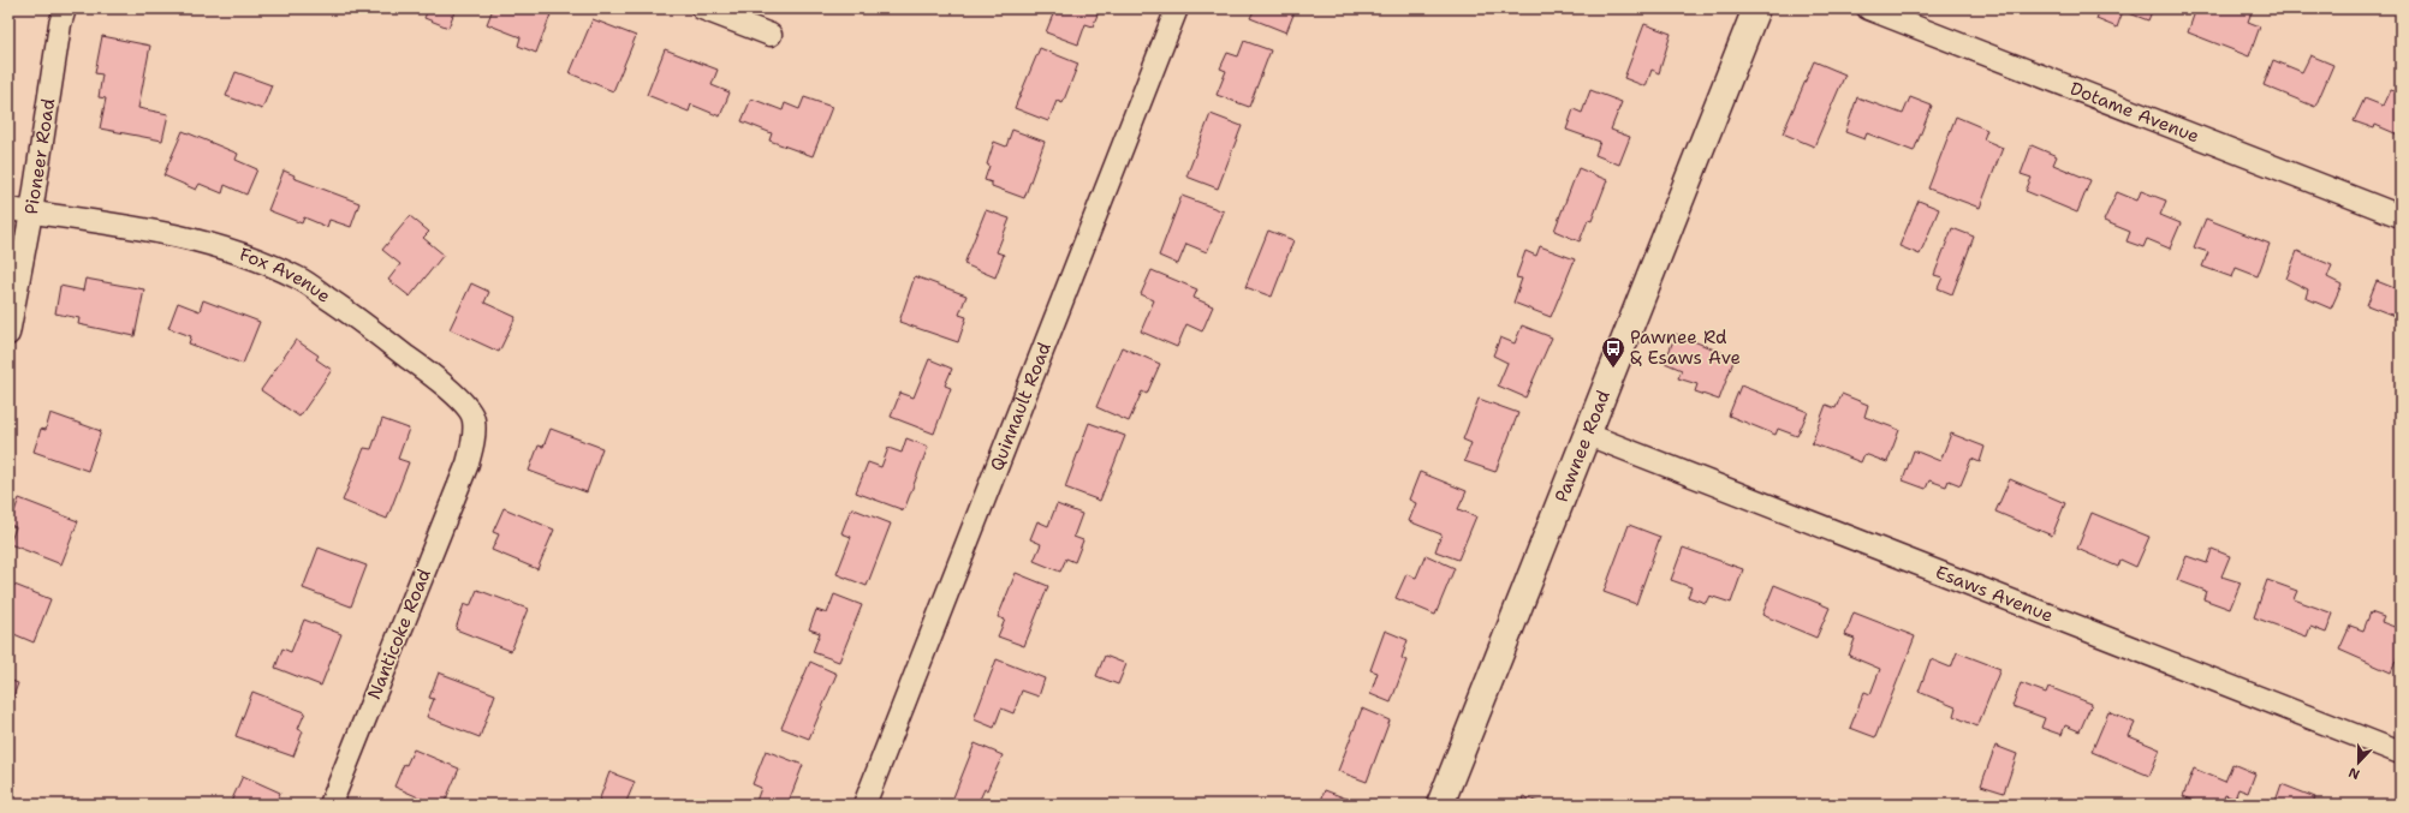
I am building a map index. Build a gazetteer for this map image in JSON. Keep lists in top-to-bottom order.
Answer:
{
  "streets": {
    "street": [
      "Dotame Avenue",
      "Pioneer Road",
      "Fox Avenue",
      "Quinnault Road",
      "Pawnee Road",
      "Esaws Avenue",
      "Nanticoke Road"
    ]
  },
  "crossings": [
    ["Pioneer Road", "Fox Avenue"],
    ["Fox Avenue", "Nanticoke Road"],
    ["Pawnee Road", "Esaws Avenue"]
  ],
  "places": {
    "bus stop": ["Pawnee Rd & Esaws Ave"]
  },
  "north": "bottom"
}
